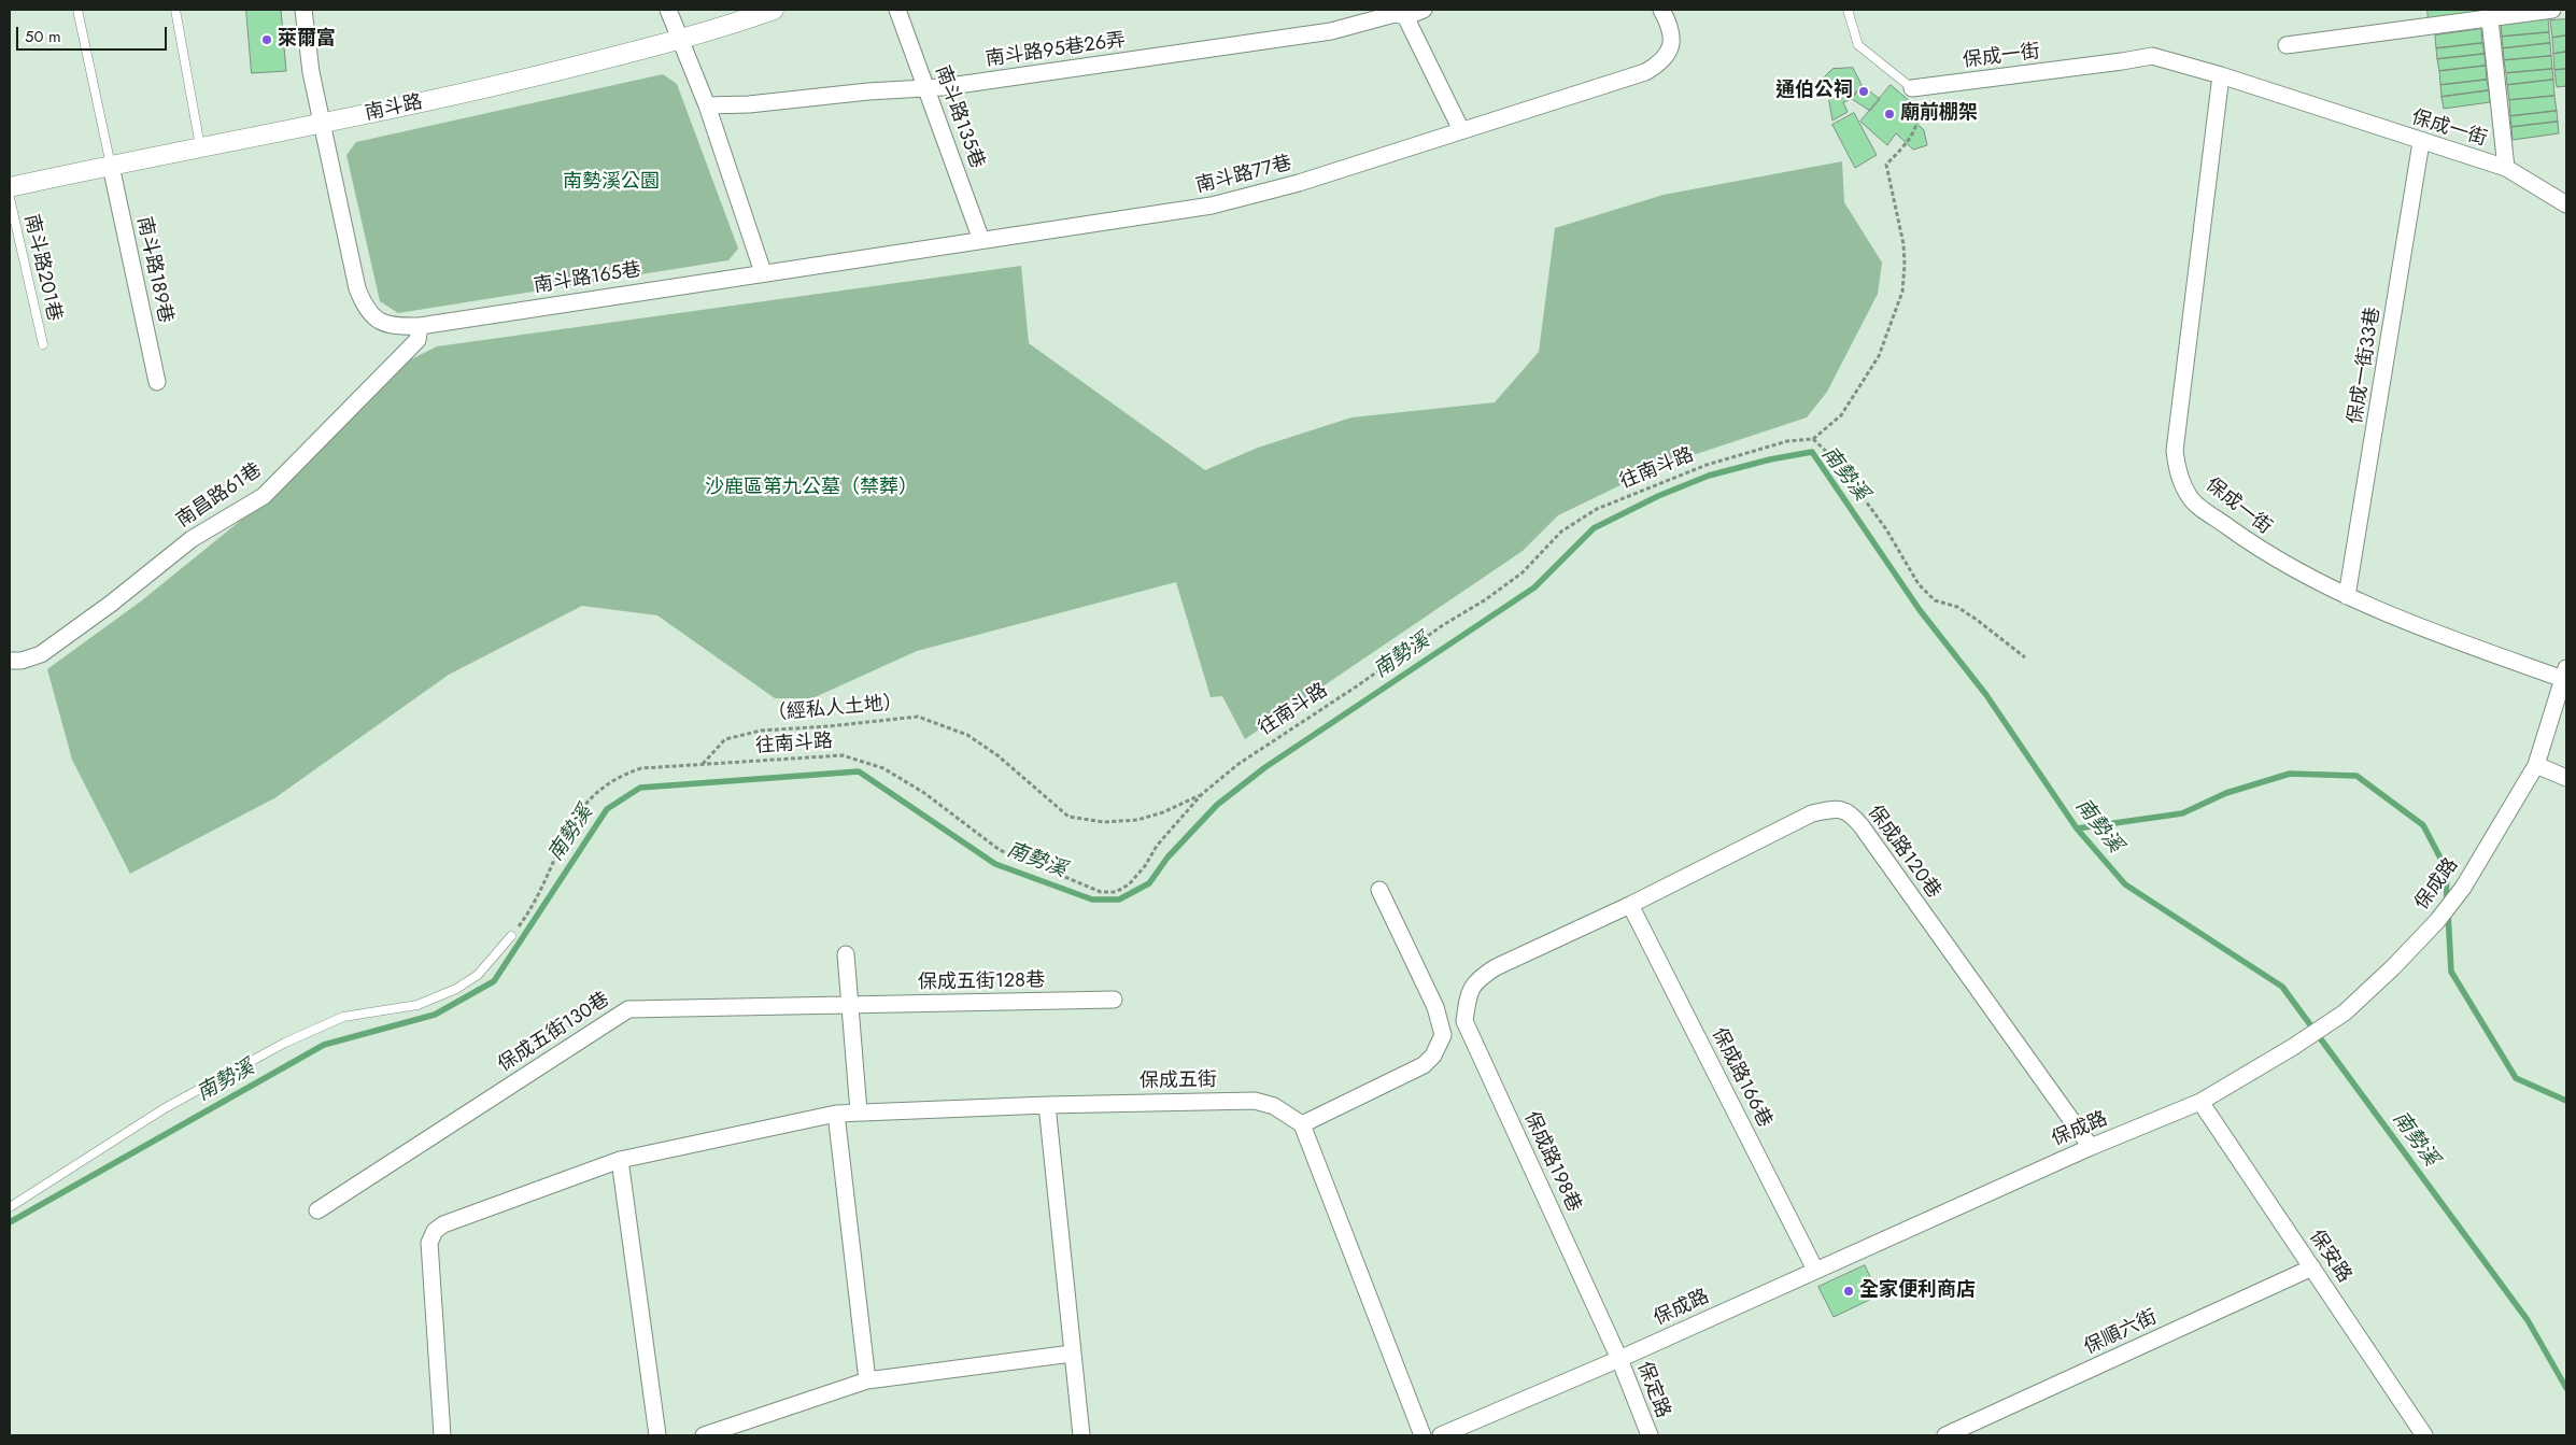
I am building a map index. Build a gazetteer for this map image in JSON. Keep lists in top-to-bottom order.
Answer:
{
  "streets": {
    "street": [
      "南斗路95巷26弄",
      "保成一街",
      "南斗路",
      "南斗路135巷",
      "南斗路77巷",
      "南斗路189巷",
      "南斗路165巷",
      "保成一街33巷",
      "南昌路61巷",
      "保成路120巷",
      "保成路",
      "保成五街128巷",
      "保成五街130巷",
      "保成路166巷",
      "保成五街",
      "保成路198巷",
      "保安路",
      "保順六街",
      "保定路"
    ],
    "lane": ["南斗路201巷"],
    "path": ["往南斗路", "（經私人土地）"]
  },
  "crossings": [
    ["南斗路95巷26弄", "南斗路135巷"],
    ["保成一街", "保成一街33巷"],
    ["保成一街", "保成路"],
    ["南斗路", "南斗路189巷"],
    ["南斗路", "南斗路165巷"],
    ["南斗路135巷", "南斗路77巷"],
    ["南斗路77巷", "南斗路165巷"],
    ["南斗路165巷", "南昌路61巷"],
    ["往南斗路", "（經私人土地）"],
    ["保成路120巷", "保成路"],
    ["保成路120巷", "保成路166巷"],
    ["保成路120巷", "保成路198巷"],
    ["保成路", "保成路166巷"],
    ["保成路", "保成路198巷"],
    ["保成路", "保安路"],
    ["保成路", "保定路"],
    ["保成五街128巷", "保成五街130巷"],
    ["保成路198巷", "保定路"],
    ["保安路", "保順六街"]
  ],
  "water": ["南勢溪"],
  "parks": ["南勢溪公園", "沙鹿區第九公墓（禁葬）"],
  "places": [
    "萊爾富",
    "通伯公祠",
    "廟前棚架",
    "全家便利商店"
  ],
  "scale_bar": "50 m"
}
